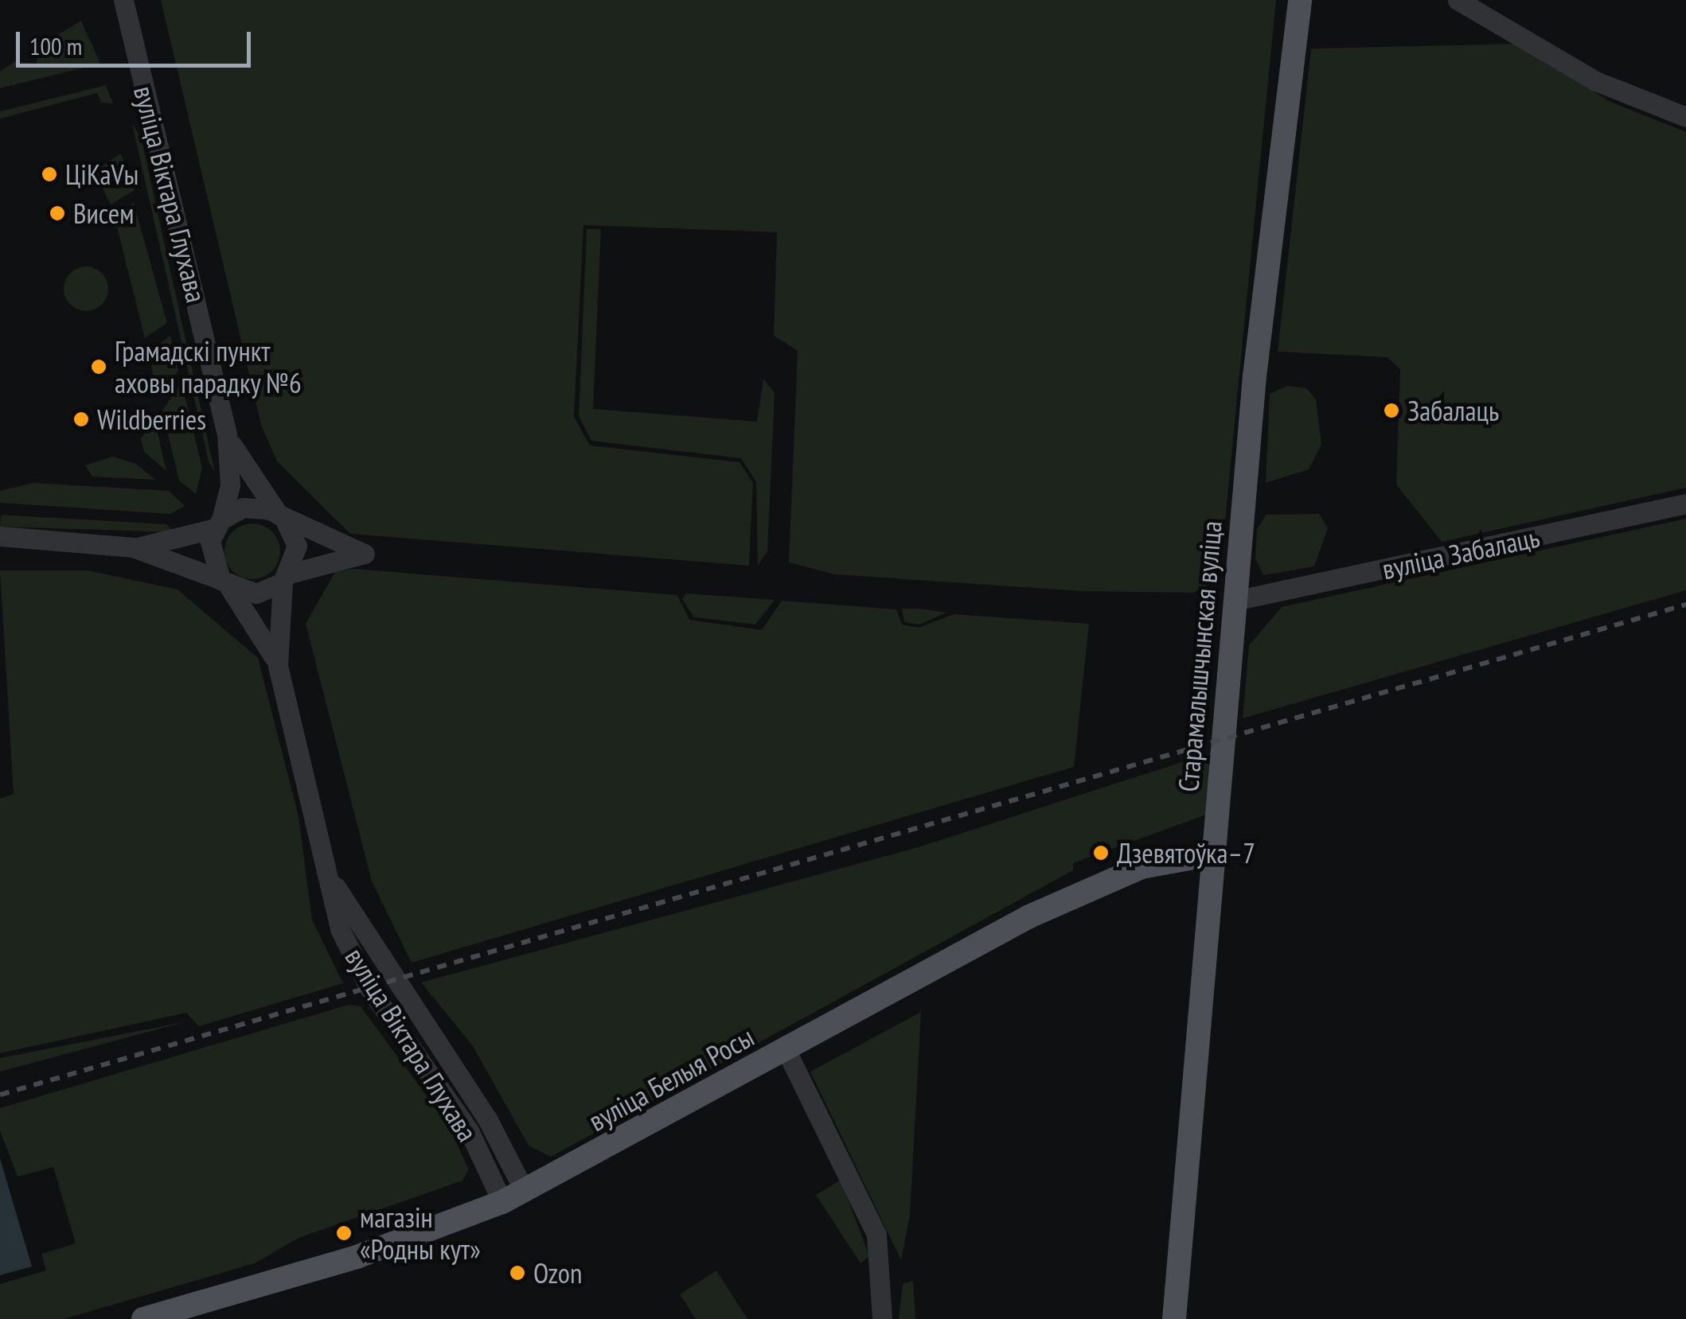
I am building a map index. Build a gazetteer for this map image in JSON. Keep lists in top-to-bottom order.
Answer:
{
  "streets": {
    "main road": ["Старамалышчынская вуліца", "вуліца Белыя Росы"],
    "street": ["вуліца Віктара Глухава", "вуліца Забалаць"]
  },
  "crossings": [
    ["вуліца Віктара Глухава", "вуліца Белыя Росы"],
    ["вуліца Забалаць", "Старамалышчынская вуліца"],
    ["Старамалышчынская вуліца", "вуліца Белыя Росы"]
  ],
  "places": [
    "ЦiKaVы",
    "Висем",
    "Грамадскі пункт аховы парадку №6",
    "Забалаць",
    "Wildberries",
    "Дзевятоўка–7",
    "магазін «Родны кут»",
    "Ozon"
  ],
  "scale_bar": "100 m"
}
